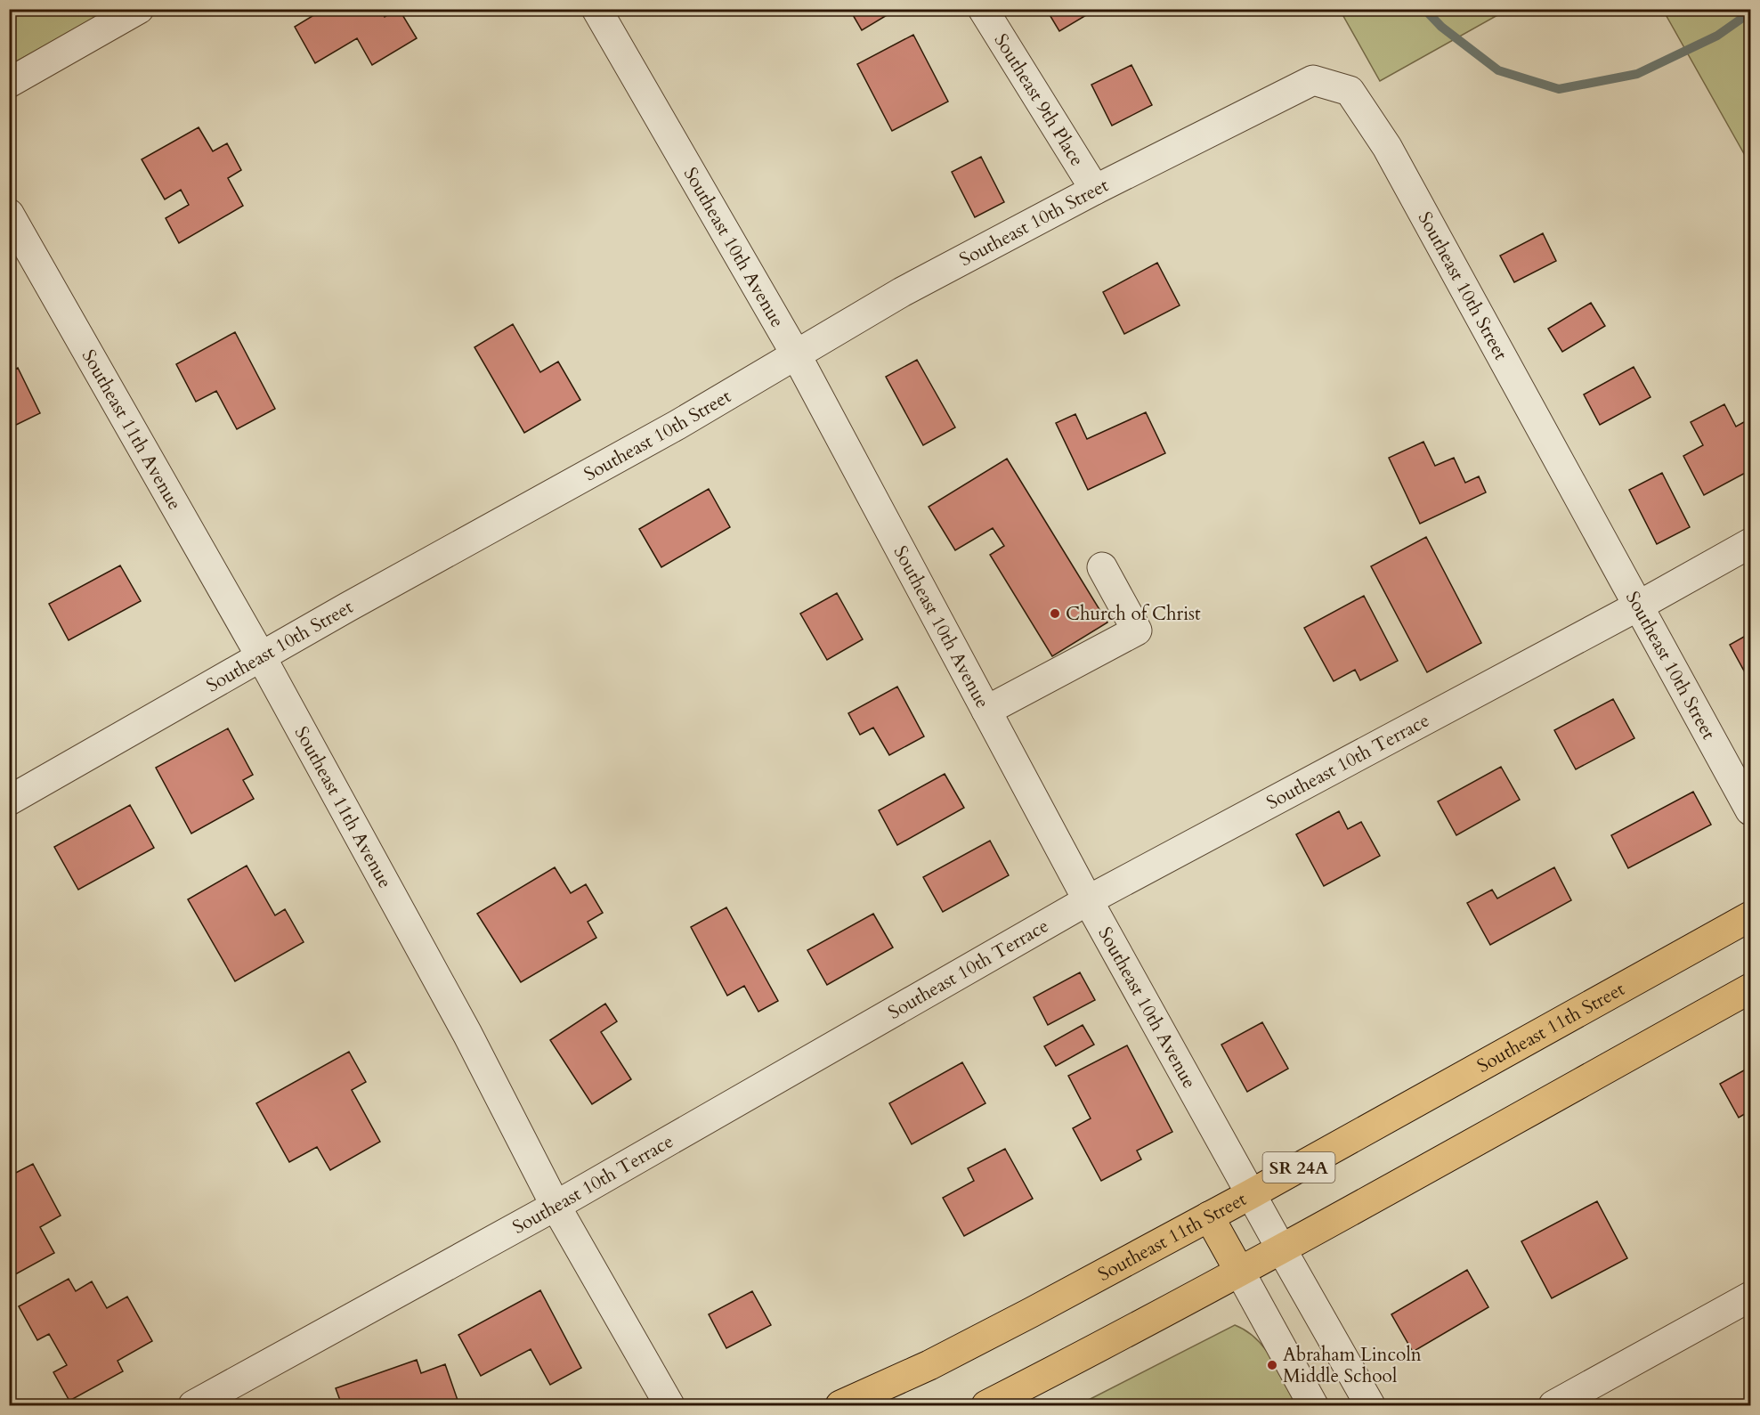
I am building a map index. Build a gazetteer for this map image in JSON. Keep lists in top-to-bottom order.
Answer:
{
  "streets": {
    "highway": ["Southeast 11th Street", "SR 24A"],
    "street": [
      "Southeast 9th Place",
      "Southeast 10th Street",
      "Southeast 10th Avenue",
      "Southeast 11th Avenue",
      "Southeast 10th Terrace"
    ]
  },
  "crossings": [
    ["Southeast 9th Place", "Southeast 10th Street"],
    ["Southeast 10th Street", "Southeast 10th Avenue"],
    ["Southeast 10th Street", "Southeast 11th Avenue"],
    ["Southeast 10th Street", "Southeast 10th Terrace"],
    ["Southeast 10th Avenue", "Southeast 10th Terrace"],
    ["Southeast 10th Avenue", "Southeast 11th Street"],
    ["Southeast 11th Avenue", "Southeast 10th Terrace"]
  ],
  "places": ["Church of Christ", "Abraham Lincoln Middle School"]
}
